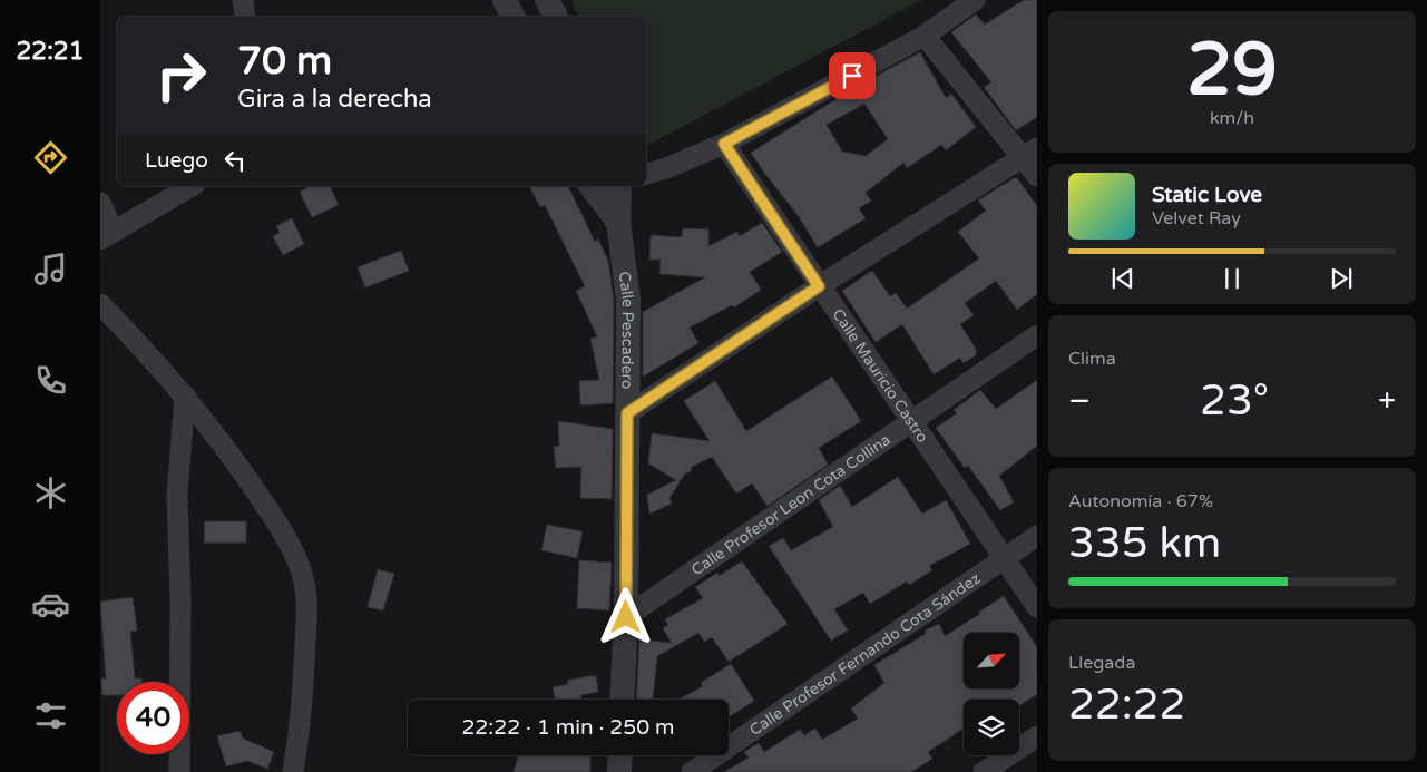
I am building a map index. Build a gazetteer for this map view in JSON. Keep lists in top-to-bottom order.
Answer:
{
  "streets": {
    "street": [
      "Calle Pescadero",
      "Calle Mauricio Castro",
      "Calle Profesor Leon Cota Collina",
      "Calle Profesor Fernando Cota Sández"
    ]
  },
  "crossings": [
    ["Calle Pescadero", "Calle Profesor Leon Cota Collina"],
    ["Calle Mauricio Castro", "Calle Profesor Leon Cota Collina"],
    ["Calle Mauricio Castro", "Calle Profesor Fernando Cota Sández"]
  ],
  "north": "top right",
  "page": {
    "tabs": "22:21",
    "tile": [
      ["29", "km/h"],
      "Clima",
      ["Autonomía · 67%", "335 km"],
      ["Llegada", "22:22"]
    ],
    "turn": ["70 m", "Gira a la derecha"],
    "then": "Luego",
    "song": ["Static Love", "Velvet Ray"],
    "heat": ["−", "23°", "+"],
    "limit": "40",
    "trip": "22:22 · 1 min · 250 m"
  }
}
